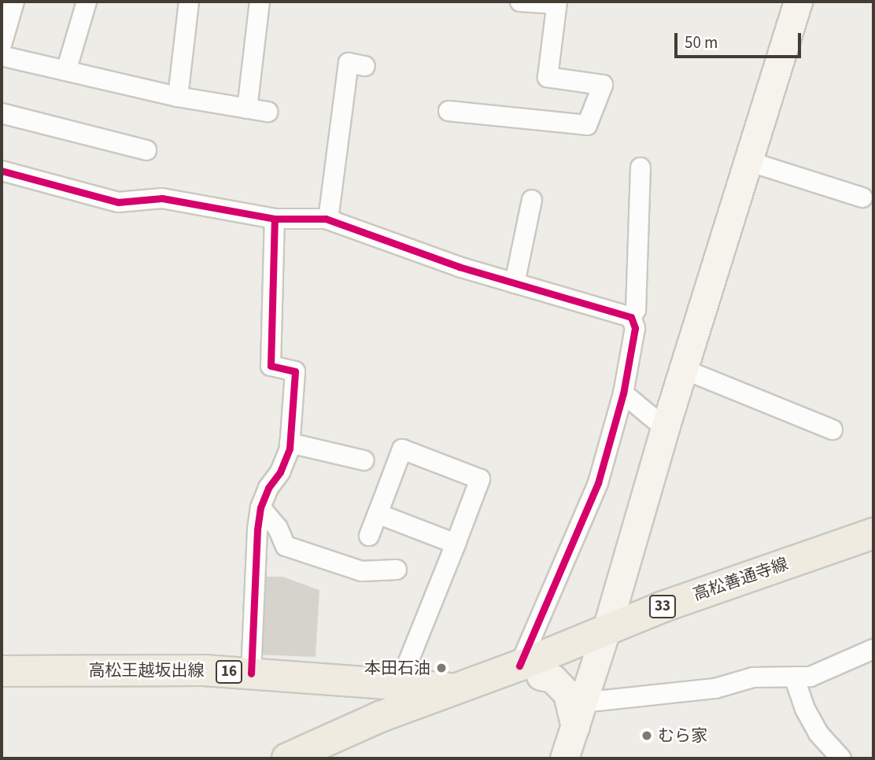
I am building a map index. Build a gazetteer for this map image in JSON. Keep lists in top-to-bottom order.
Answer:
{
  "streets": {
    "main road": [
      "高松善通寺線",
      "33",
      "高松王越坂出線",
      "16"
    ]
  },
  "crossings": [
    ["高松善通寺線", "高松王越坂出線"]
  ],
  "places": ["本田石油", "むら家"],
  "scale_bar": "50 m"
}
